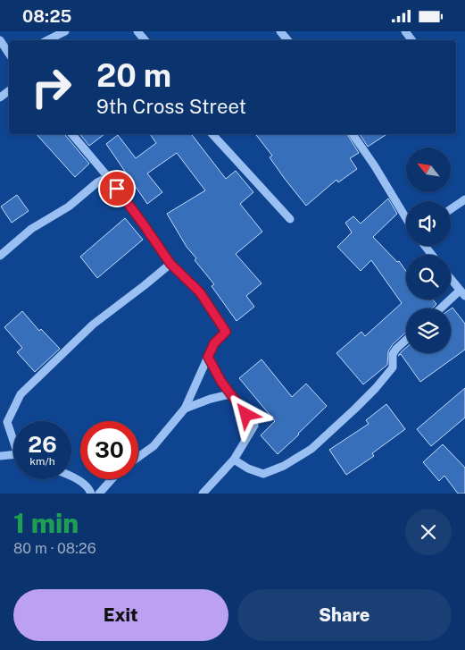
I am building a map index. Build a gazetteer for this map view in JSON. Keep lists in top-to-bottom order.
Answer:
{
  "north": "top left",
  "page": {
    "status": "08:25",
    "turn": ["20 m", "9th Cross Street"],
    "speed": "26 km/h",
    "limit": "30",
    "heading": ["1 min", "80 m · 08:26"],
    "buttons": ["Exit", "Share"]
  }
}
